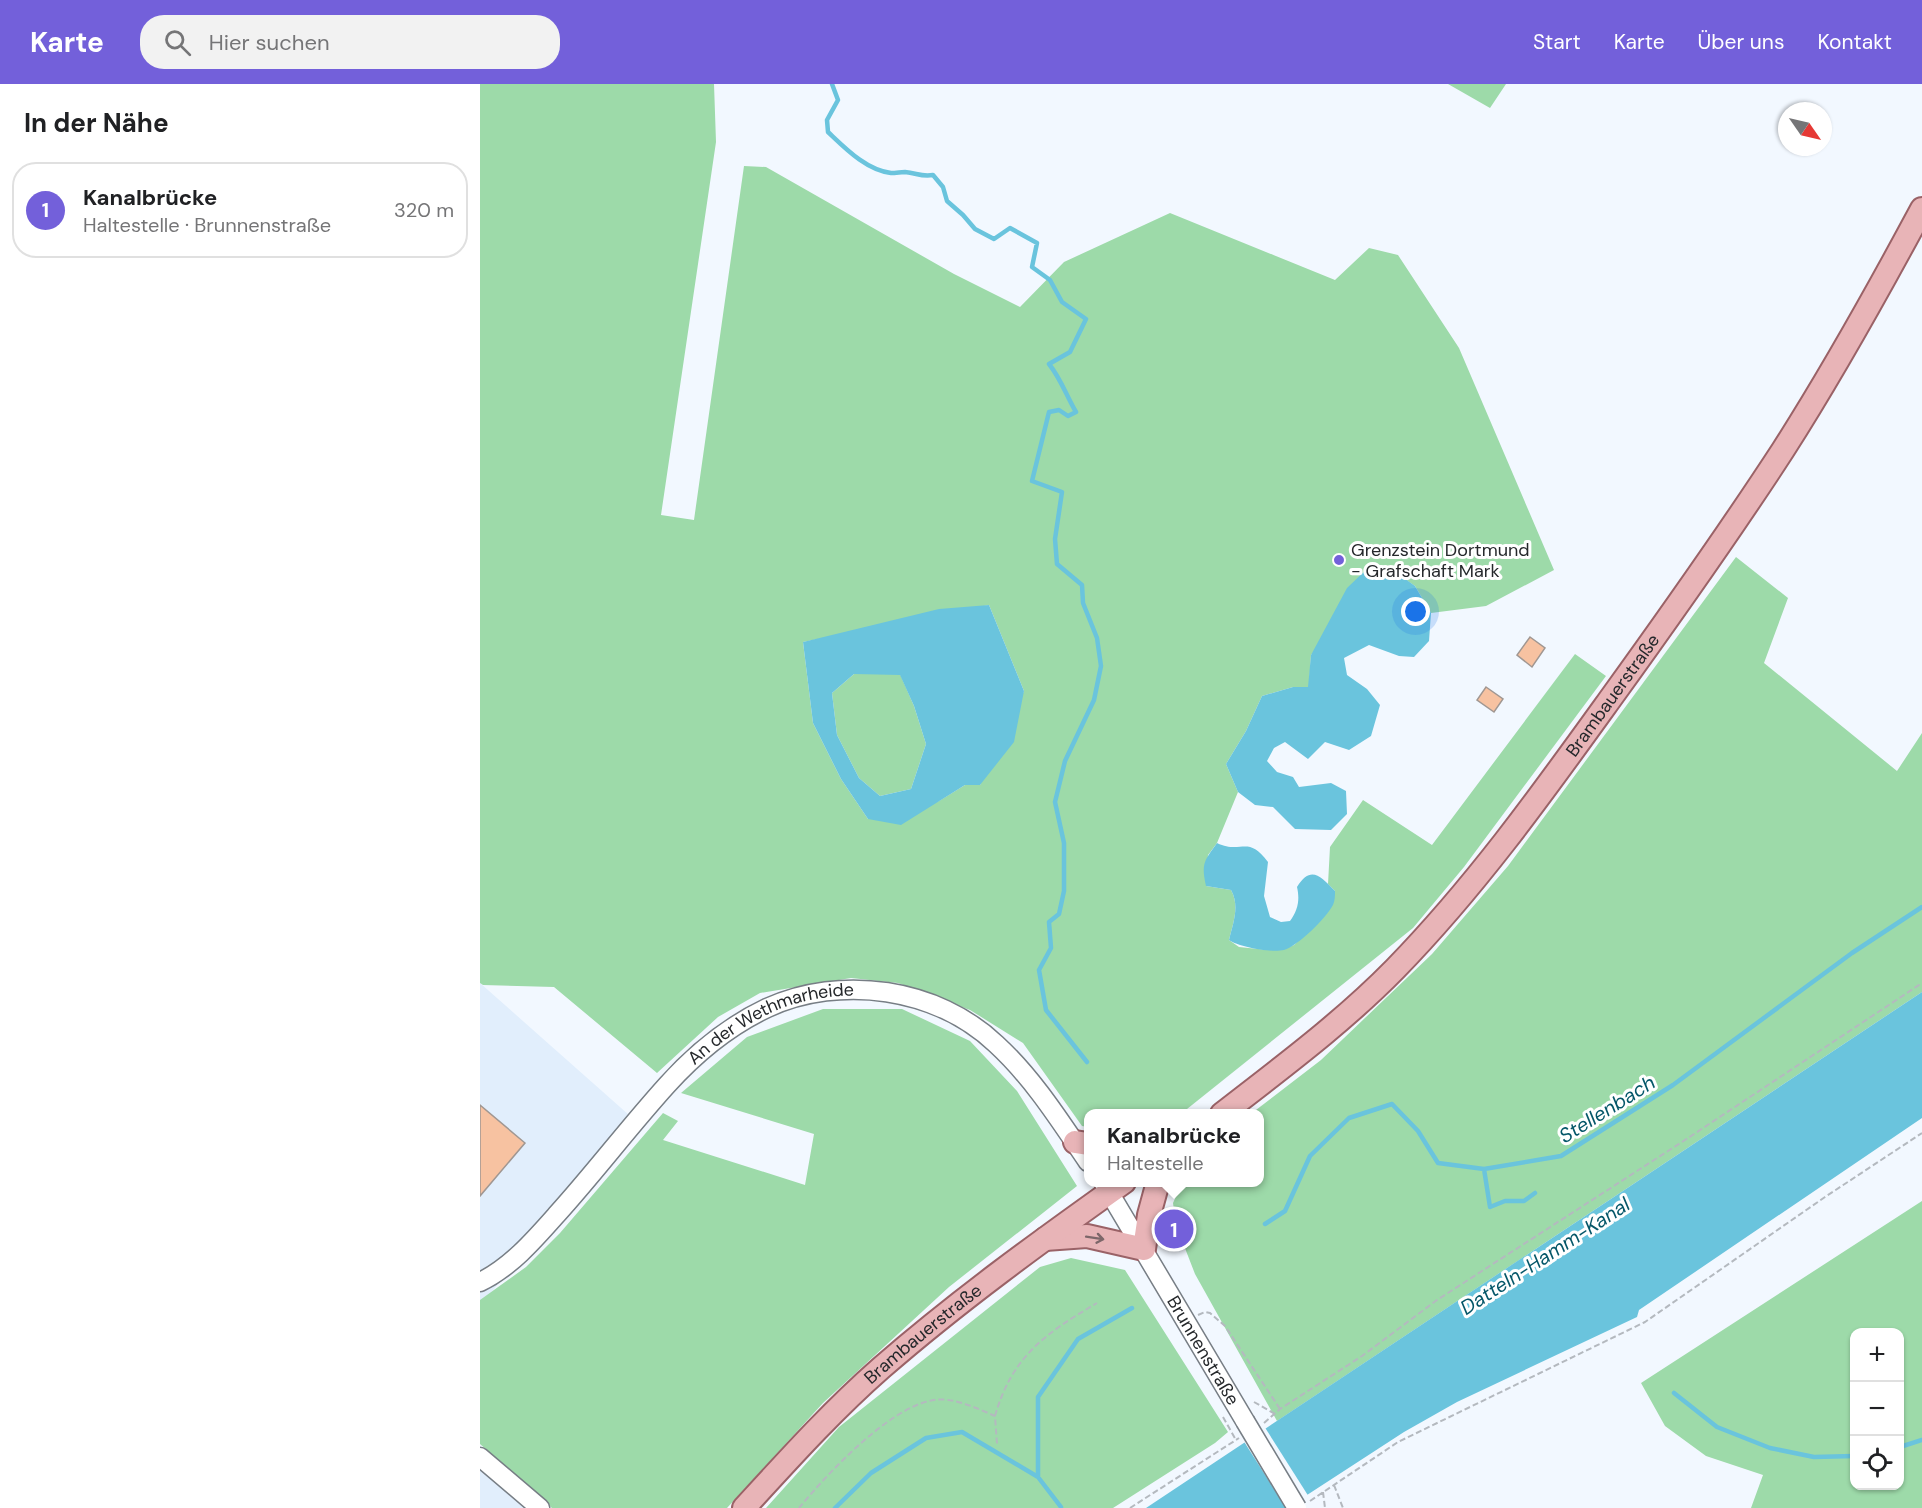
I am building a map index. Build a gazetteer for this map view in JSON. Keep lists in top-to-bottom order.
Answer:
{
  "streets": {
    "main road": ["Brambauerstraße"],
    "street": ["An der Wethmarheide", "Brunnenstraße"]
  },
  "water": ["Stellenbach", "Datteln-Hamm-Kanal"],
  "places": ["Grenzstein Dortmund - Grafschaft Mark"],
  "north": "bottom right",
  "page": {
    "header": "Karte",
    "search": "Hier suchen",
    "nav": [
      "Start",
      "Karte",
      "Über uns",
      "Kontakt"
    ],
    "heading": "In der Nähe",
    "list": [
      {
        "mark": "1",
        "name": "Kanalbrücke",
        "note": "Haltestelle · Brunnenstraße",
        "value": "320 m"
      }
    ],
    "popup": ["Kanalbrücke", "Haltestelle"],
    "pins": "1",
    "map_buttons": ["+", "−"]
  }
}
